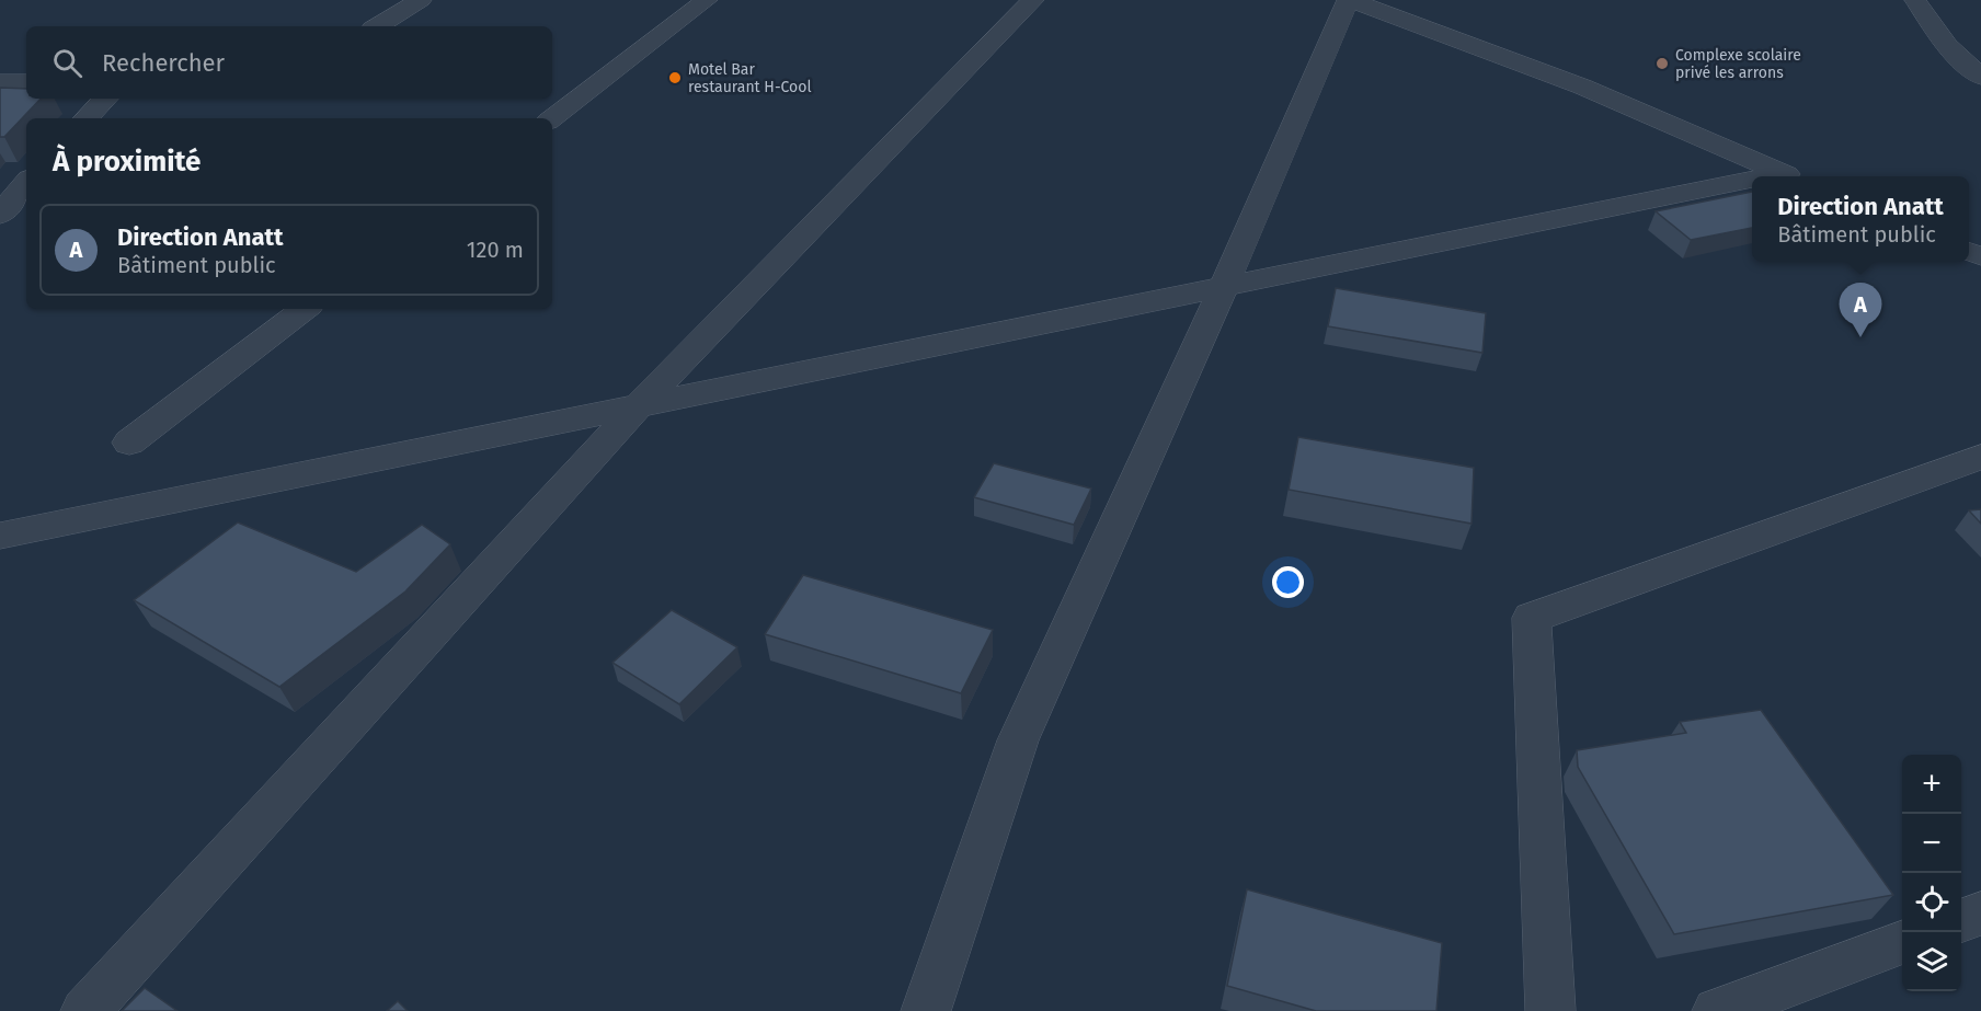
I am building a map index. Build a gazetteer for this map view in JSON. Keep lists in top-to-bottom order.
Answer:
{
  "places": ["Complexe scolaire privé les arrons", "Motel Bar restaurant H-Cool"],
  "page": {
    "search": "Rechercher",
    "heading": "À proximité",
    "popup": ["Direction Anatt", "Bâtiment public"],
    "list": [
      {
        "mark": "A",
        "name": "Direction Anatt",
        "note": "Bâtiment public",
        "value": "120 m"
      }
    ],
    "pins": "A",
    "map_buttons": ["+", "−"]
  }
}
